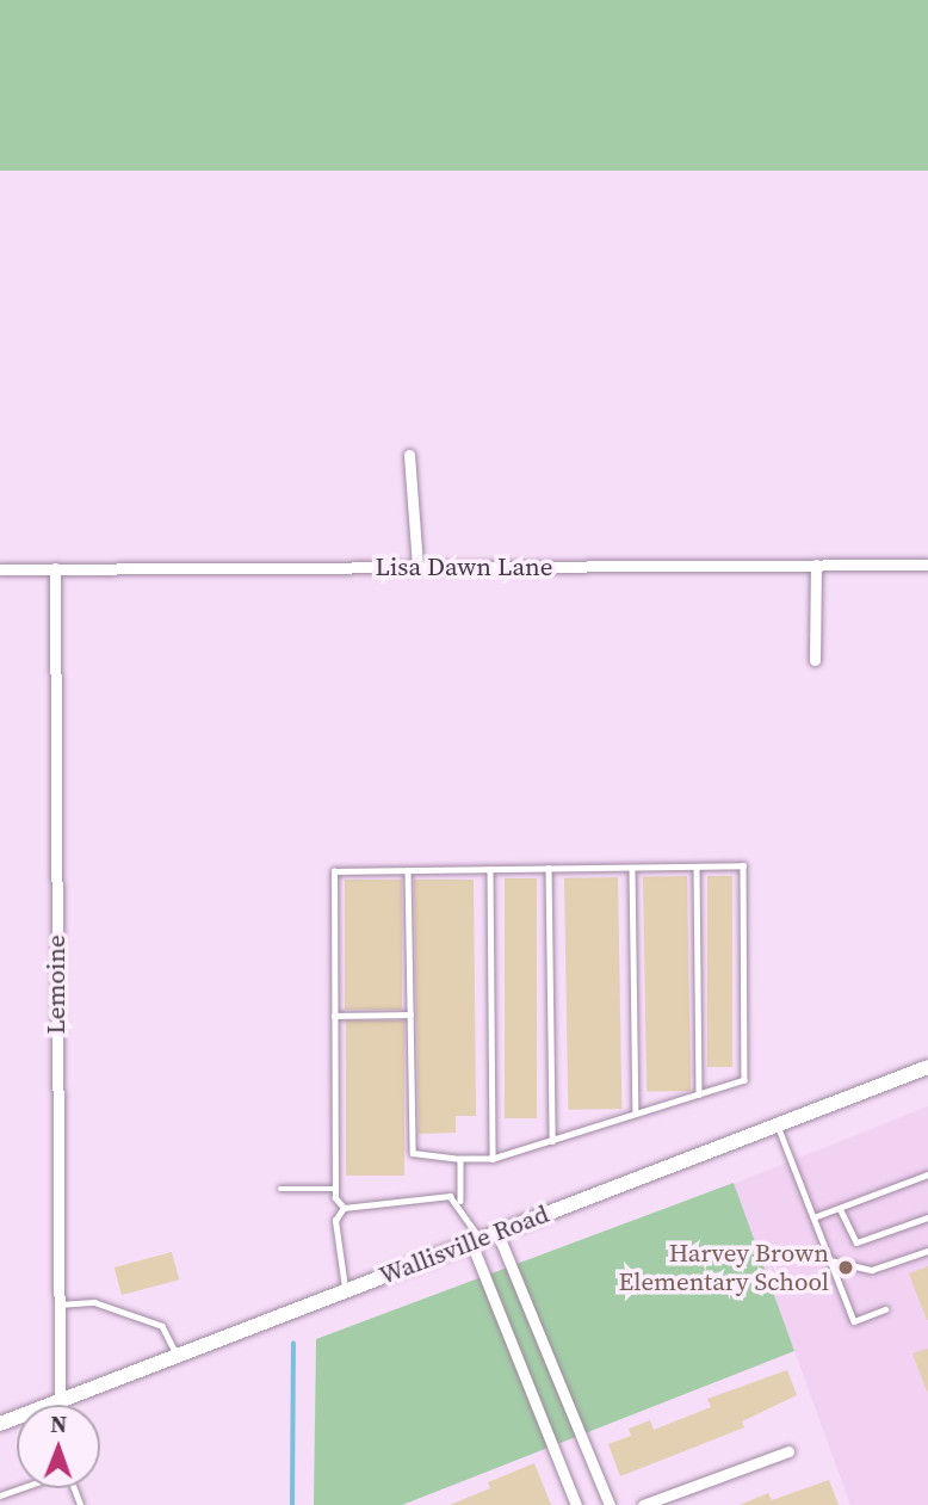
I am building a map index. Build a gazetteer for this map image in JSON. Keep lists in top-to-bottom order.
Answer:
{
  "streets": {
    "main road": ["Wallisville Road"],
    "street": ["Lisa Dawn Lane", "Lemoine"]
  },
  "crossings": [
    ["Lisa Dawn Lane", "Lemoine"],
    ["Lemoine", "Wallisville Road"]
  ],
  "places": ["Harvey Brown Elementary School"],
  "north": "top"
}
